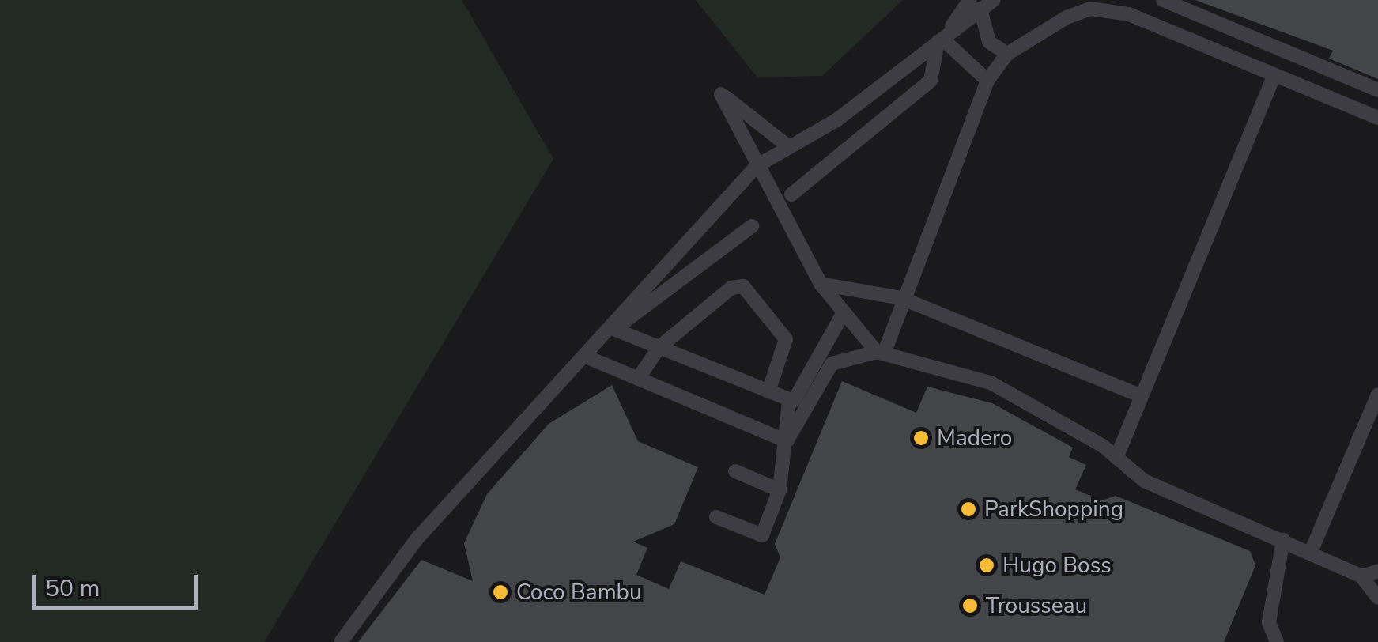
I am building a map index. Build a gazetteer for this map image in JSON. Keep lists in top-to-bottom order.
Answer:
{
  "places": [
    "Madero",
    "ParkShopping",
    "Hugo Boss",
    "Coco Bambu",
    "Trousseau"
  ],
  "scale_bar": "50 m"
}
